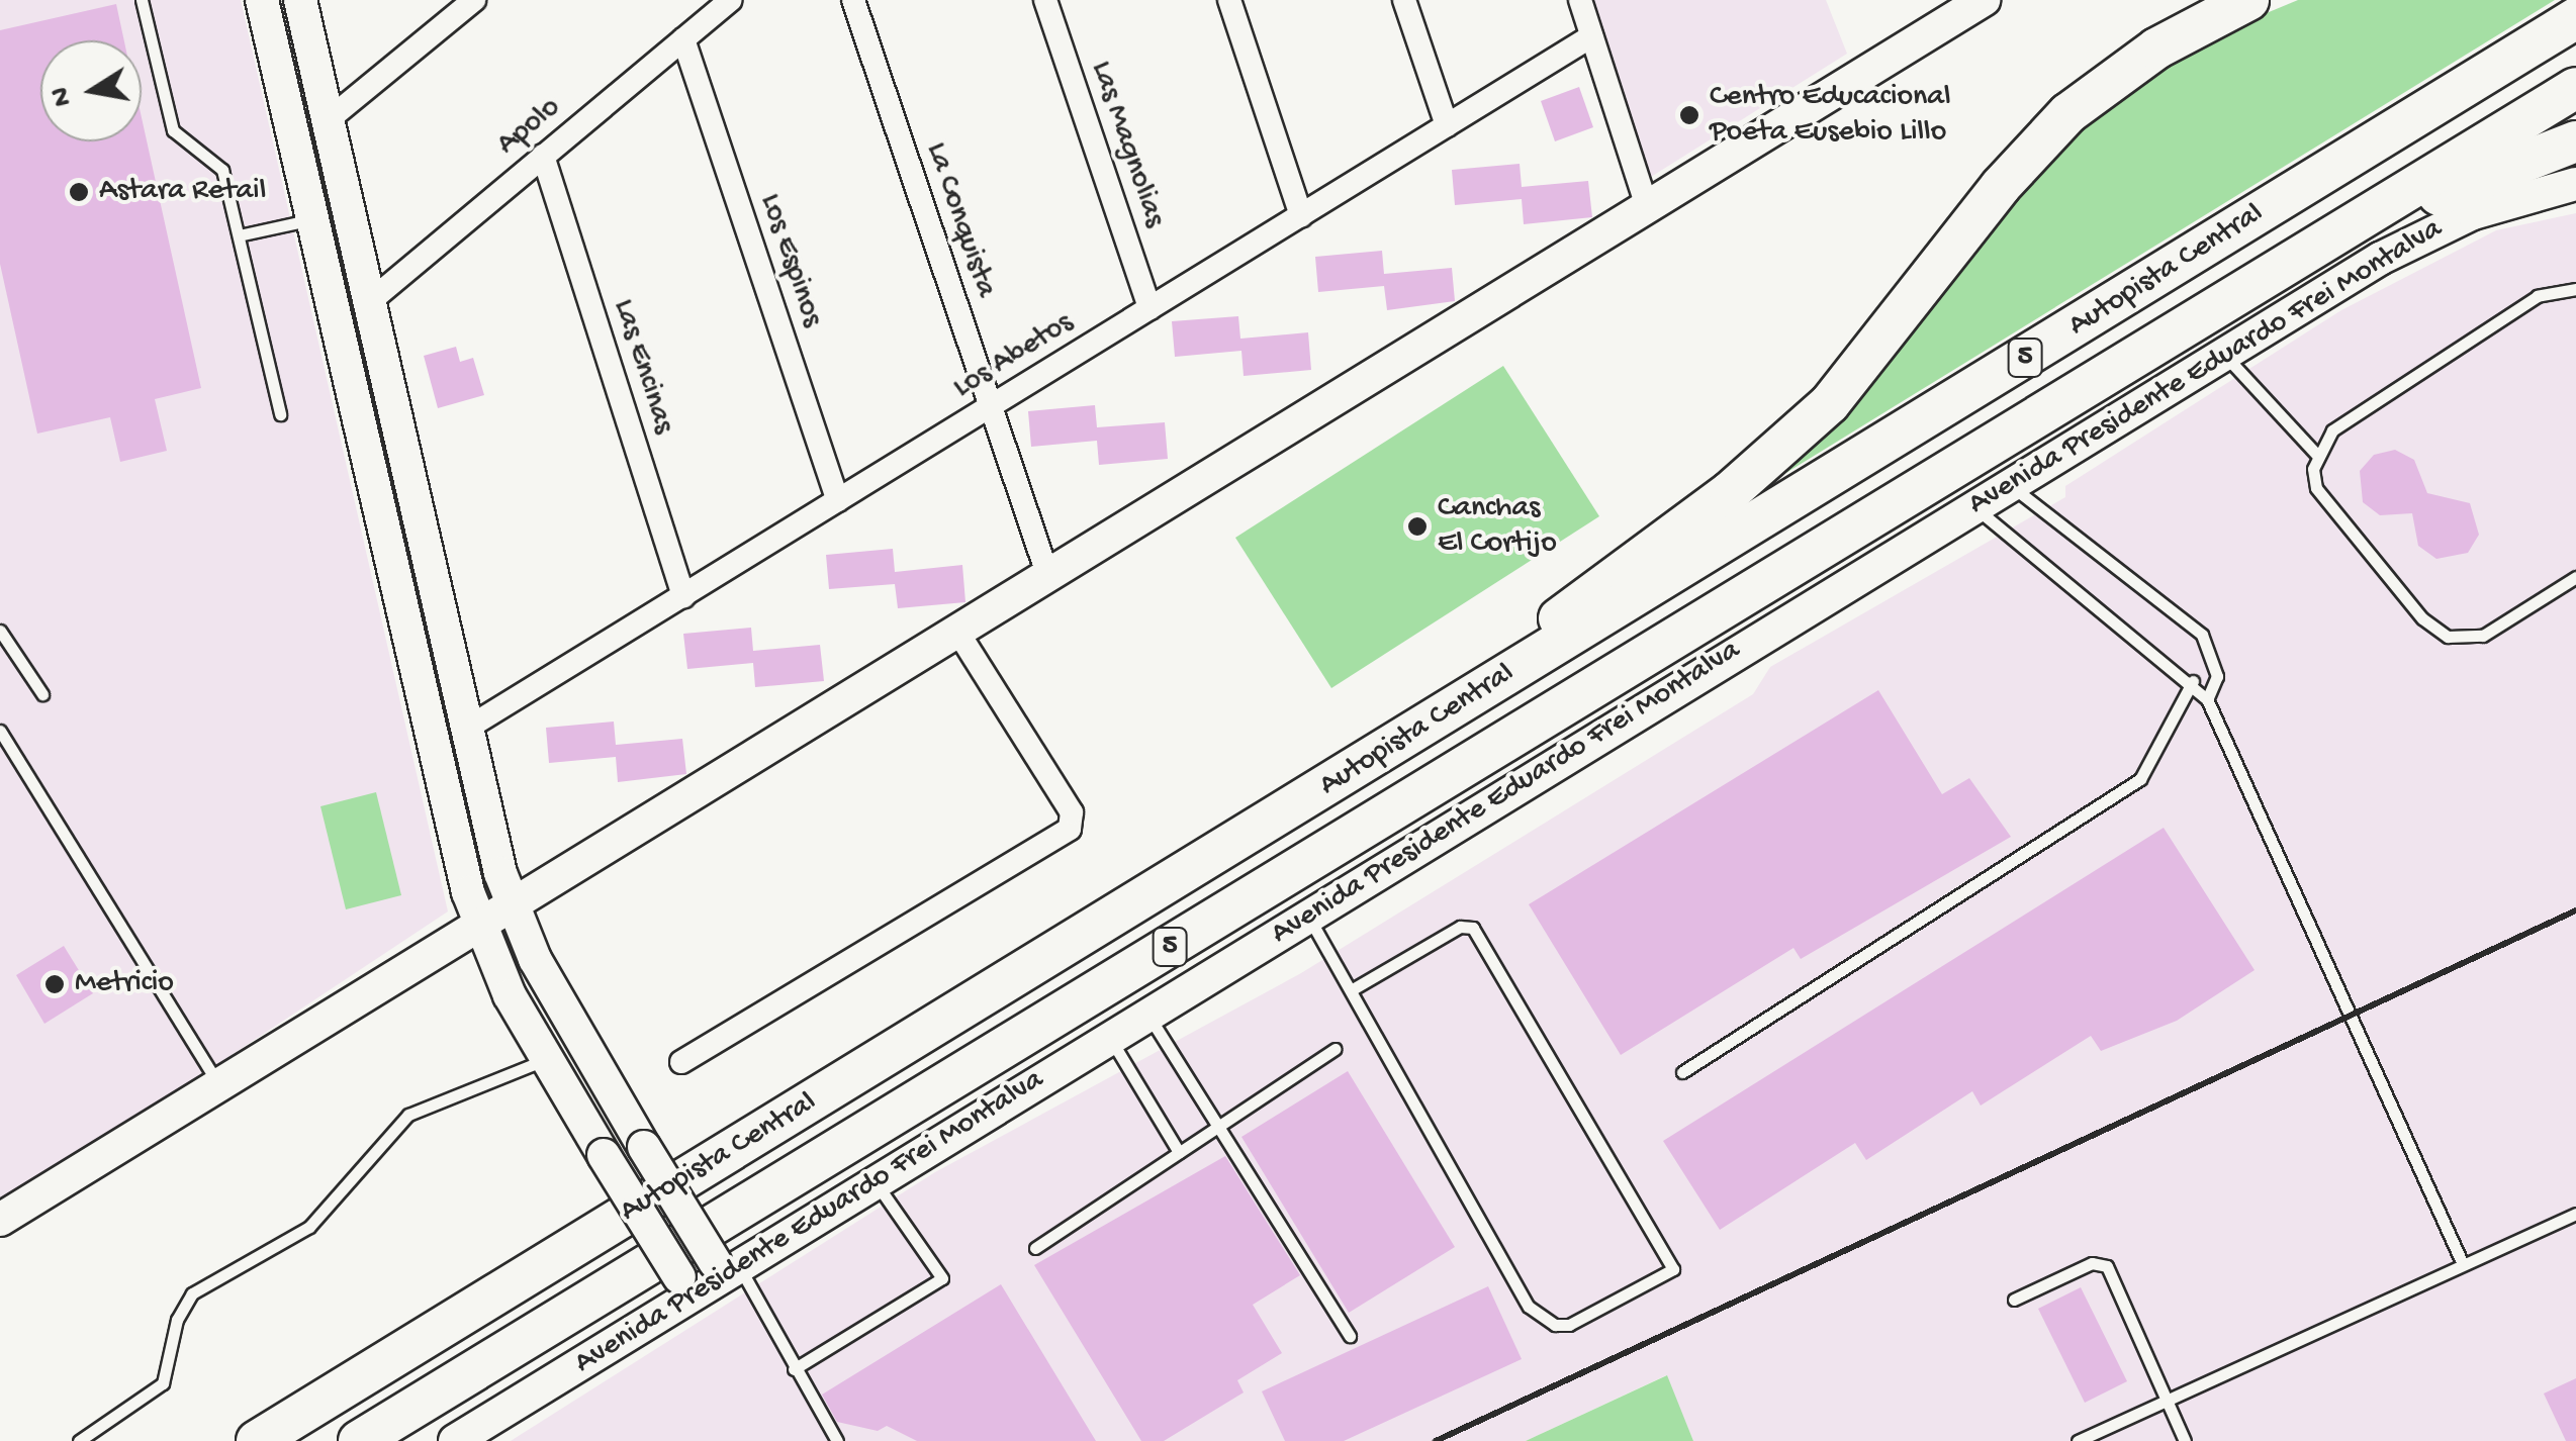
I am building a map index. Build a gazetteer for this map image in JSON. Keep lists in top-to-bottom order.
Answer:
{
  "streets": {
    "highway": ["Autopista Central", "5"],
    "main road": ["Avenida Presidente Eduardo Frei Montalva"],
    "street": [
      "Apolo",
      "Las Magnolias",
      "La Conquista",
      "Los Espinos",
      "Los Abetos",
      "Las Encinas"
    ]
  },
  "crossings": [
    ["Apolo", "Los Espinos"],
    ["Apolo", "Las Encinas"],
    ["Las Magnolias", "Los Abetos"],
    ["La Conquista", "Los Abetos"],
    ["Los Espinos", "Los Abetos"],
    ["Los Abetos", "Las Encinas"]
  ],
  "places": [
    "Centro Educacional Poeta Eusebio Lillo",
    "Astara Retail",
    "Canchas El Cortijo",
    "Metricio"
  ],
  "north": "left"
}
